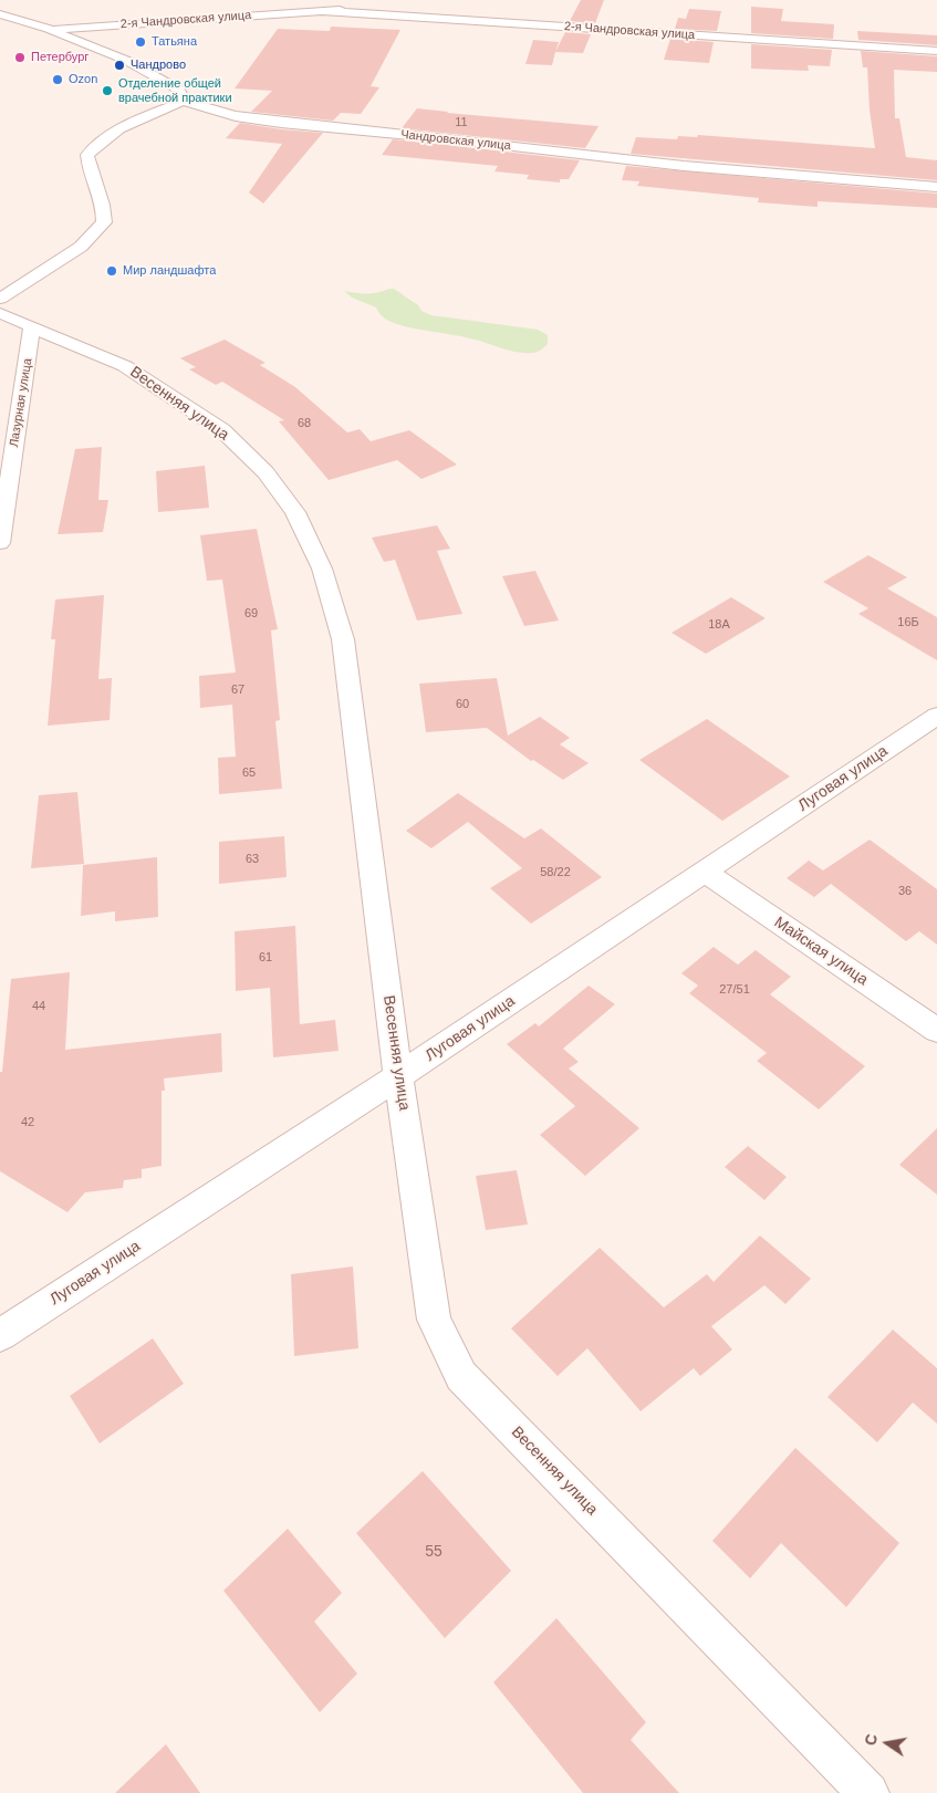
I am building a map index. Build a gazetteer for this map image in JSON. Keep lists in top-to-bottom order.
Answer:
{
  "streets": {
    "street": [
      "2-я Чандровская улица",
      "Чандровская улица",
      "Лазурная улица",
      "Весенняя улица",
      "Луговая улица",
      "Майская улица"
    ]
  },
  "crossings": [
    ["2-я Чандровская улица", "Чандровская улица"],
    ["Лазурная улица", "Весенняя улица"],
    ["Весенняя улица", "Луговая улица"],
    ["Луговая улица", "Майская улица"]
  ],
  "places": [
    "Татьяна",
    "Петербург",
    "Чандрово",
    "Ozon",
    "Отделение общей врачебной практики",
    "Мир ландшафта"
  ],
  "house_numbers": [
    "11",
    "68",
    "69",
    "16Б",
    "18А",
    "67",
    "60",
    "65",
    "63",
    "58/22",
    "36",
    "61",
    "27/51",
    "44",
    "42",
    "55"
  ],
  "north": "left"
}
